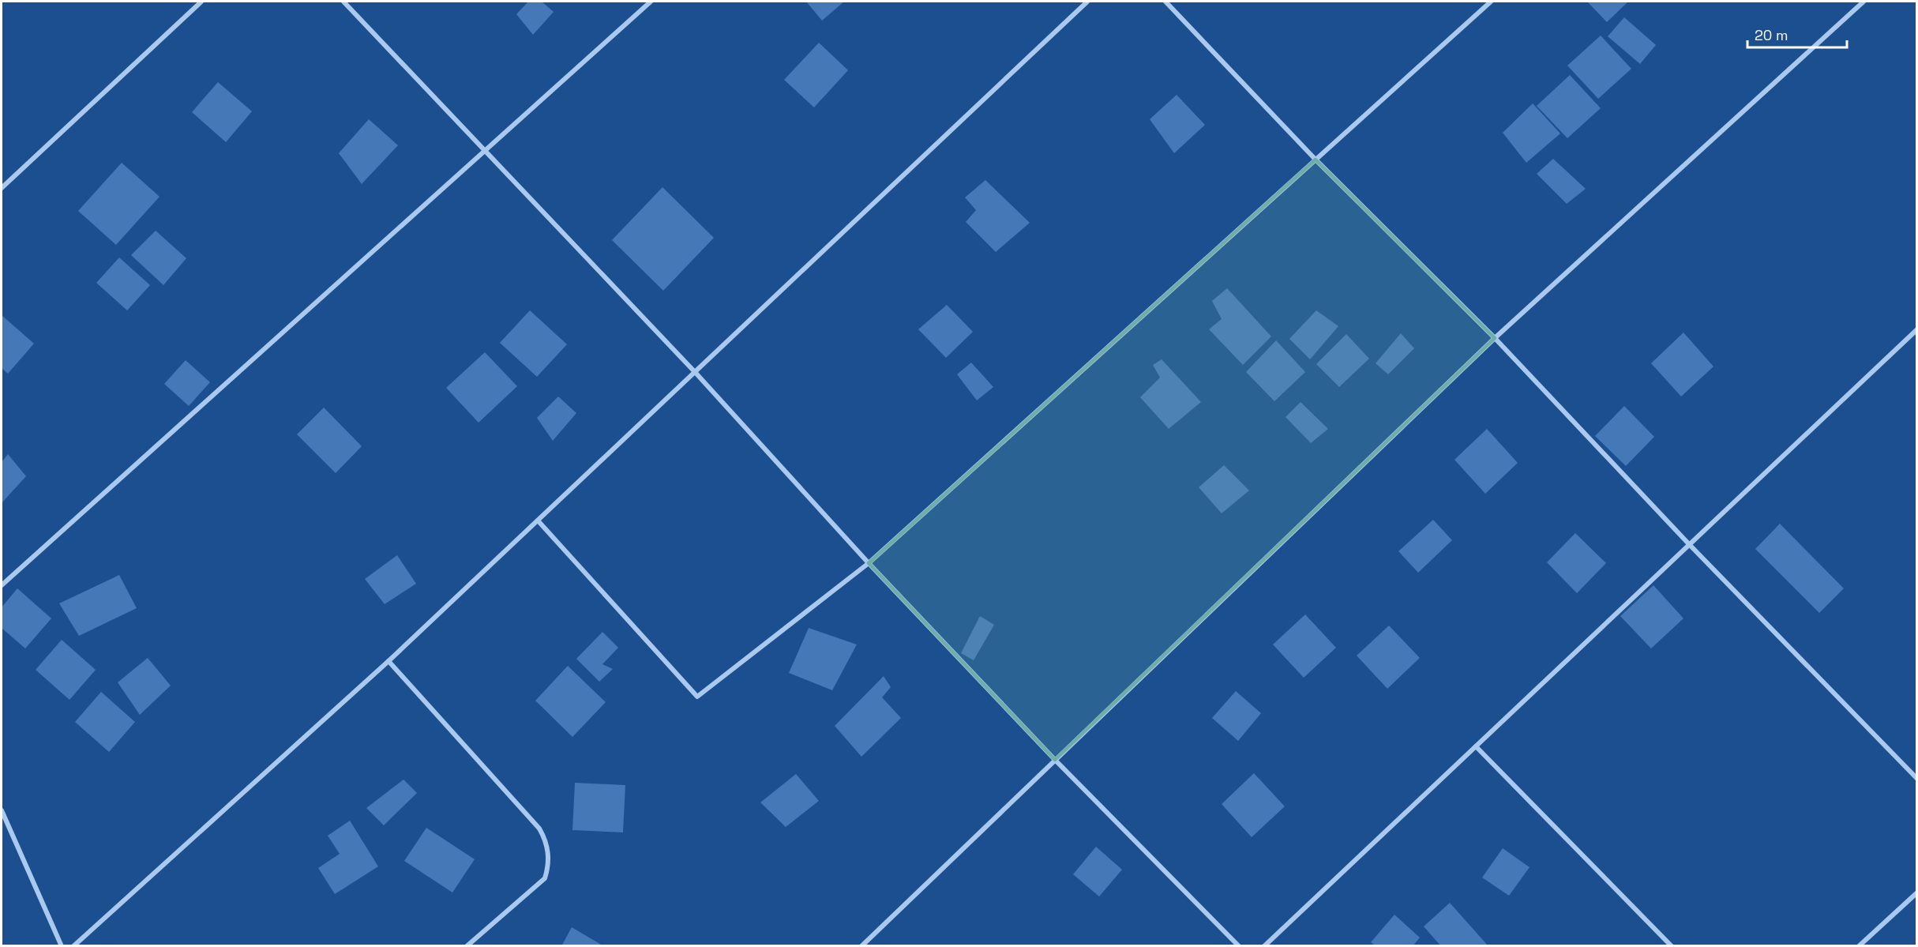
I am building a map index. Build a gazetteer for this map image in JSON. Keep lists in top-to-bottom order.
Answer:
{
  "scale_bar": "20 m"
}
